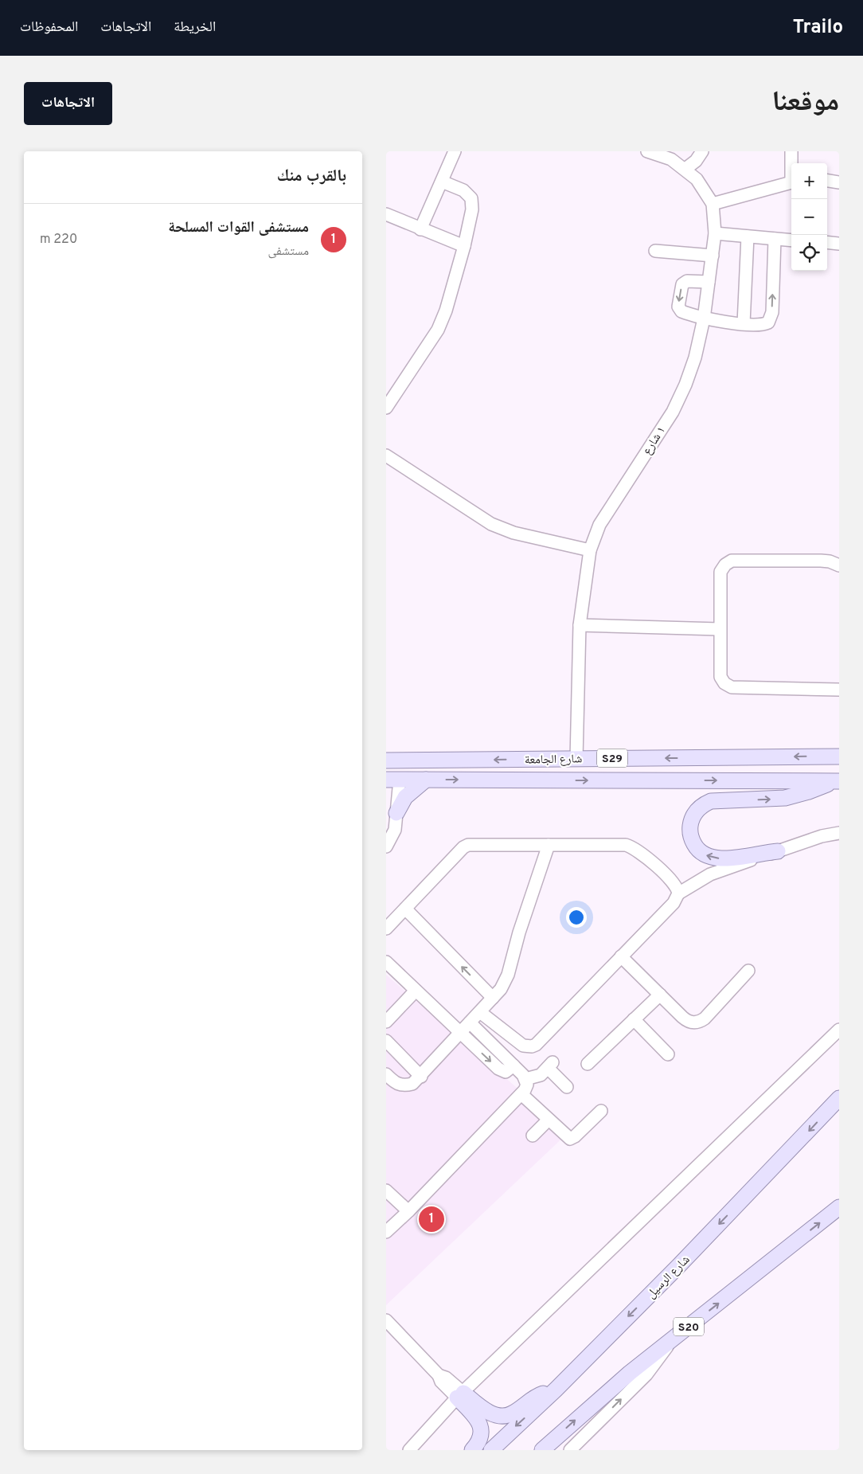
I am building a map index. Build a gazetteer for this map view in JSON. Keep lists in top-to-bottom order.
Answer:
{
  "streets": {
    "main road": [
      "S29",
      "شارع الجامعة",
      "شارع الرسيل",
      "S20"
    ],
    "street": ["١ شارع"]
  },
  "crossings": [
    ["١ شارع", "شارع الجامعة"]
  ],
  "page": {
    "header": "Trailo",
    "nav": ["الخريطة", "الاتجاهات", "المحفوظات"],
    "title": "موقعنا",
    "buttons": "الاتجاهات",
    "heading": "بالقرب منك",
    "map_buttons": ["+", "−"],
    "list": [
      {
        "mark": "1",
        "name": "مستشفى القوات المسلحة",
        "note": "مستشفى",
        "value": "220 m"
      }
    ],
    "pins": "1"
  }
}
